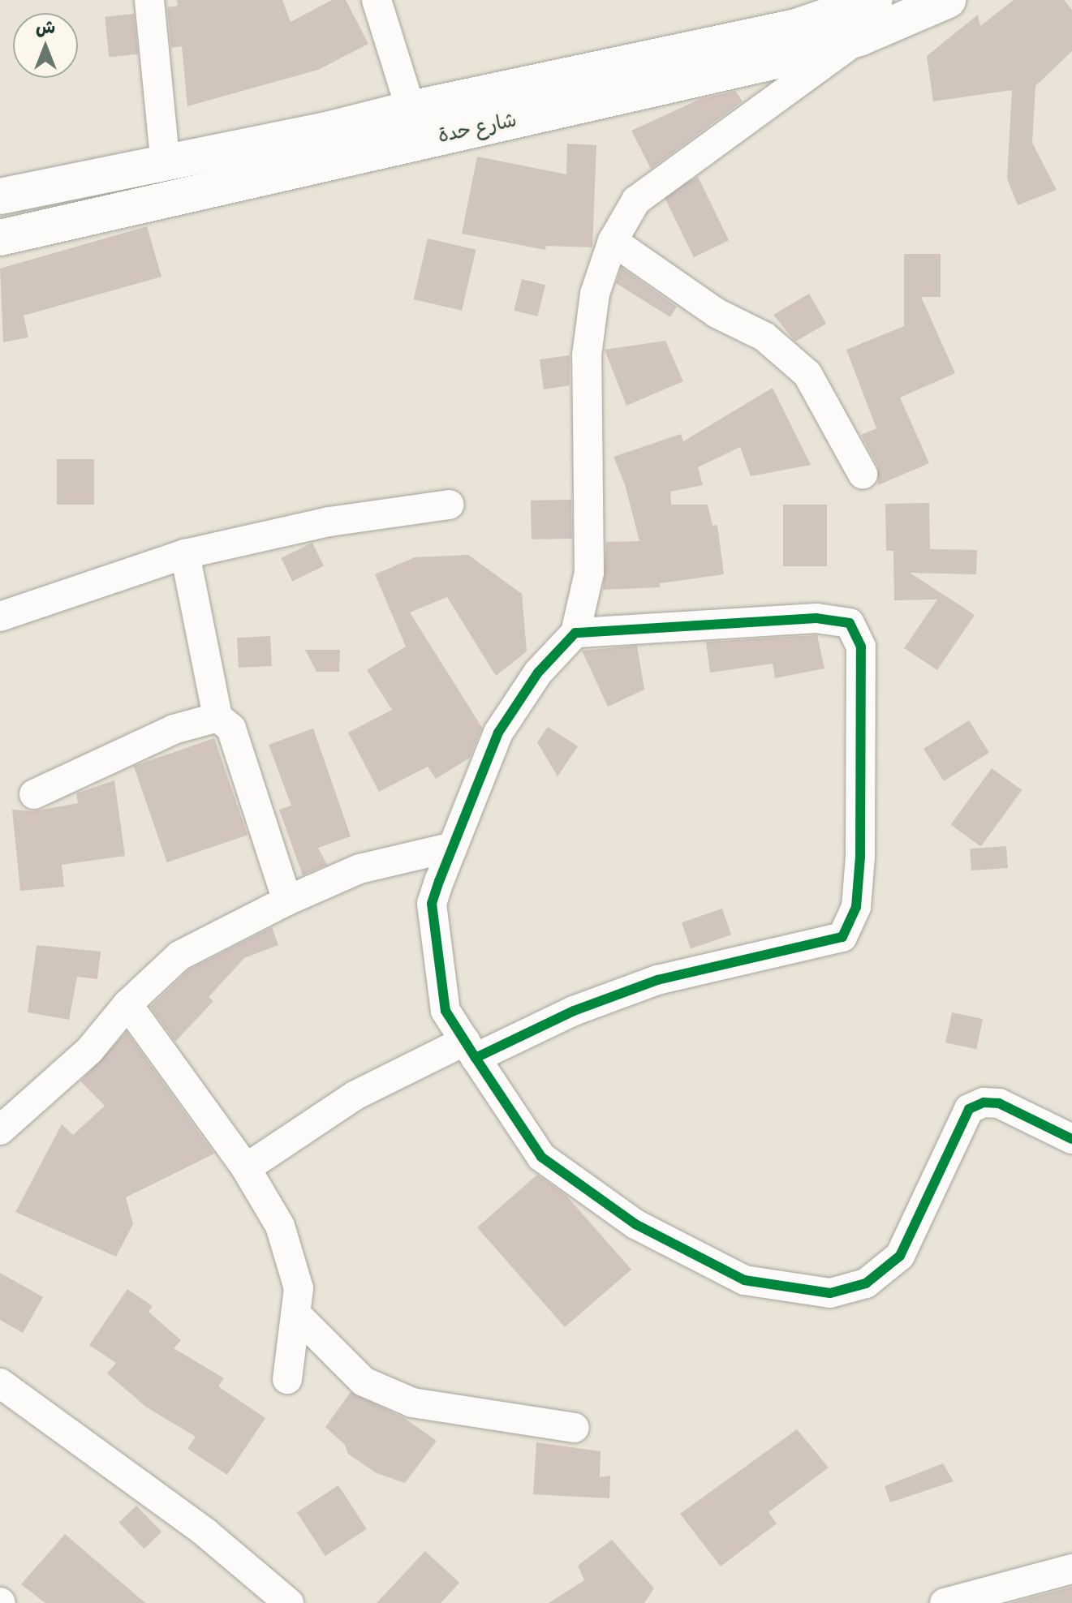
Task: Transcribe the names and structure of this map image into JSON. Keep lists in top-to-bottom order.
{
  "streets": {
    "main road": ["شارع حدة"]
  },
  "north": "top"
}
